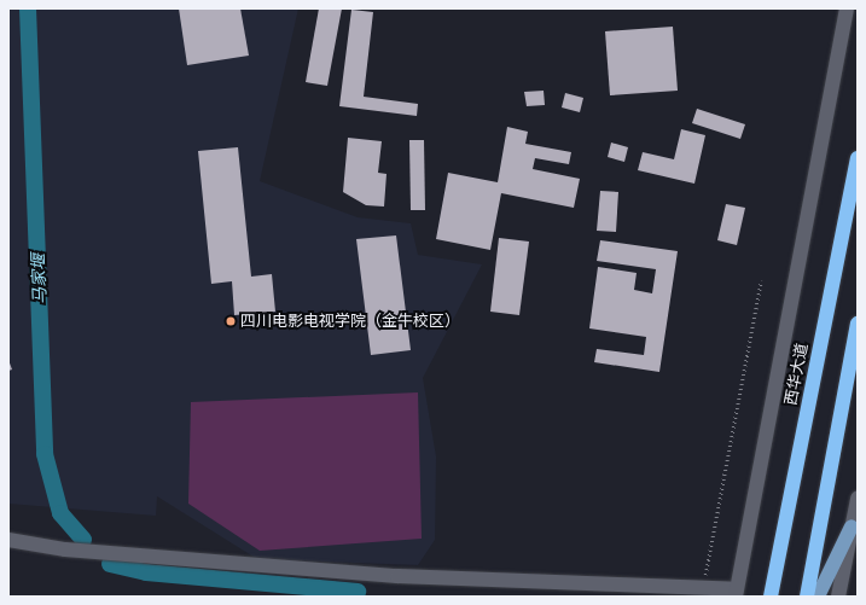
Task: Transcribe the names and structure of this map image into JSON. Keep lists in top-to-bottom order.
{
  "streets": {
    "highway": ["西华大道"]
  },
  "water": ["马家堰"],
  "places": ["四川电影电视学院（金牛校区）"]
}
